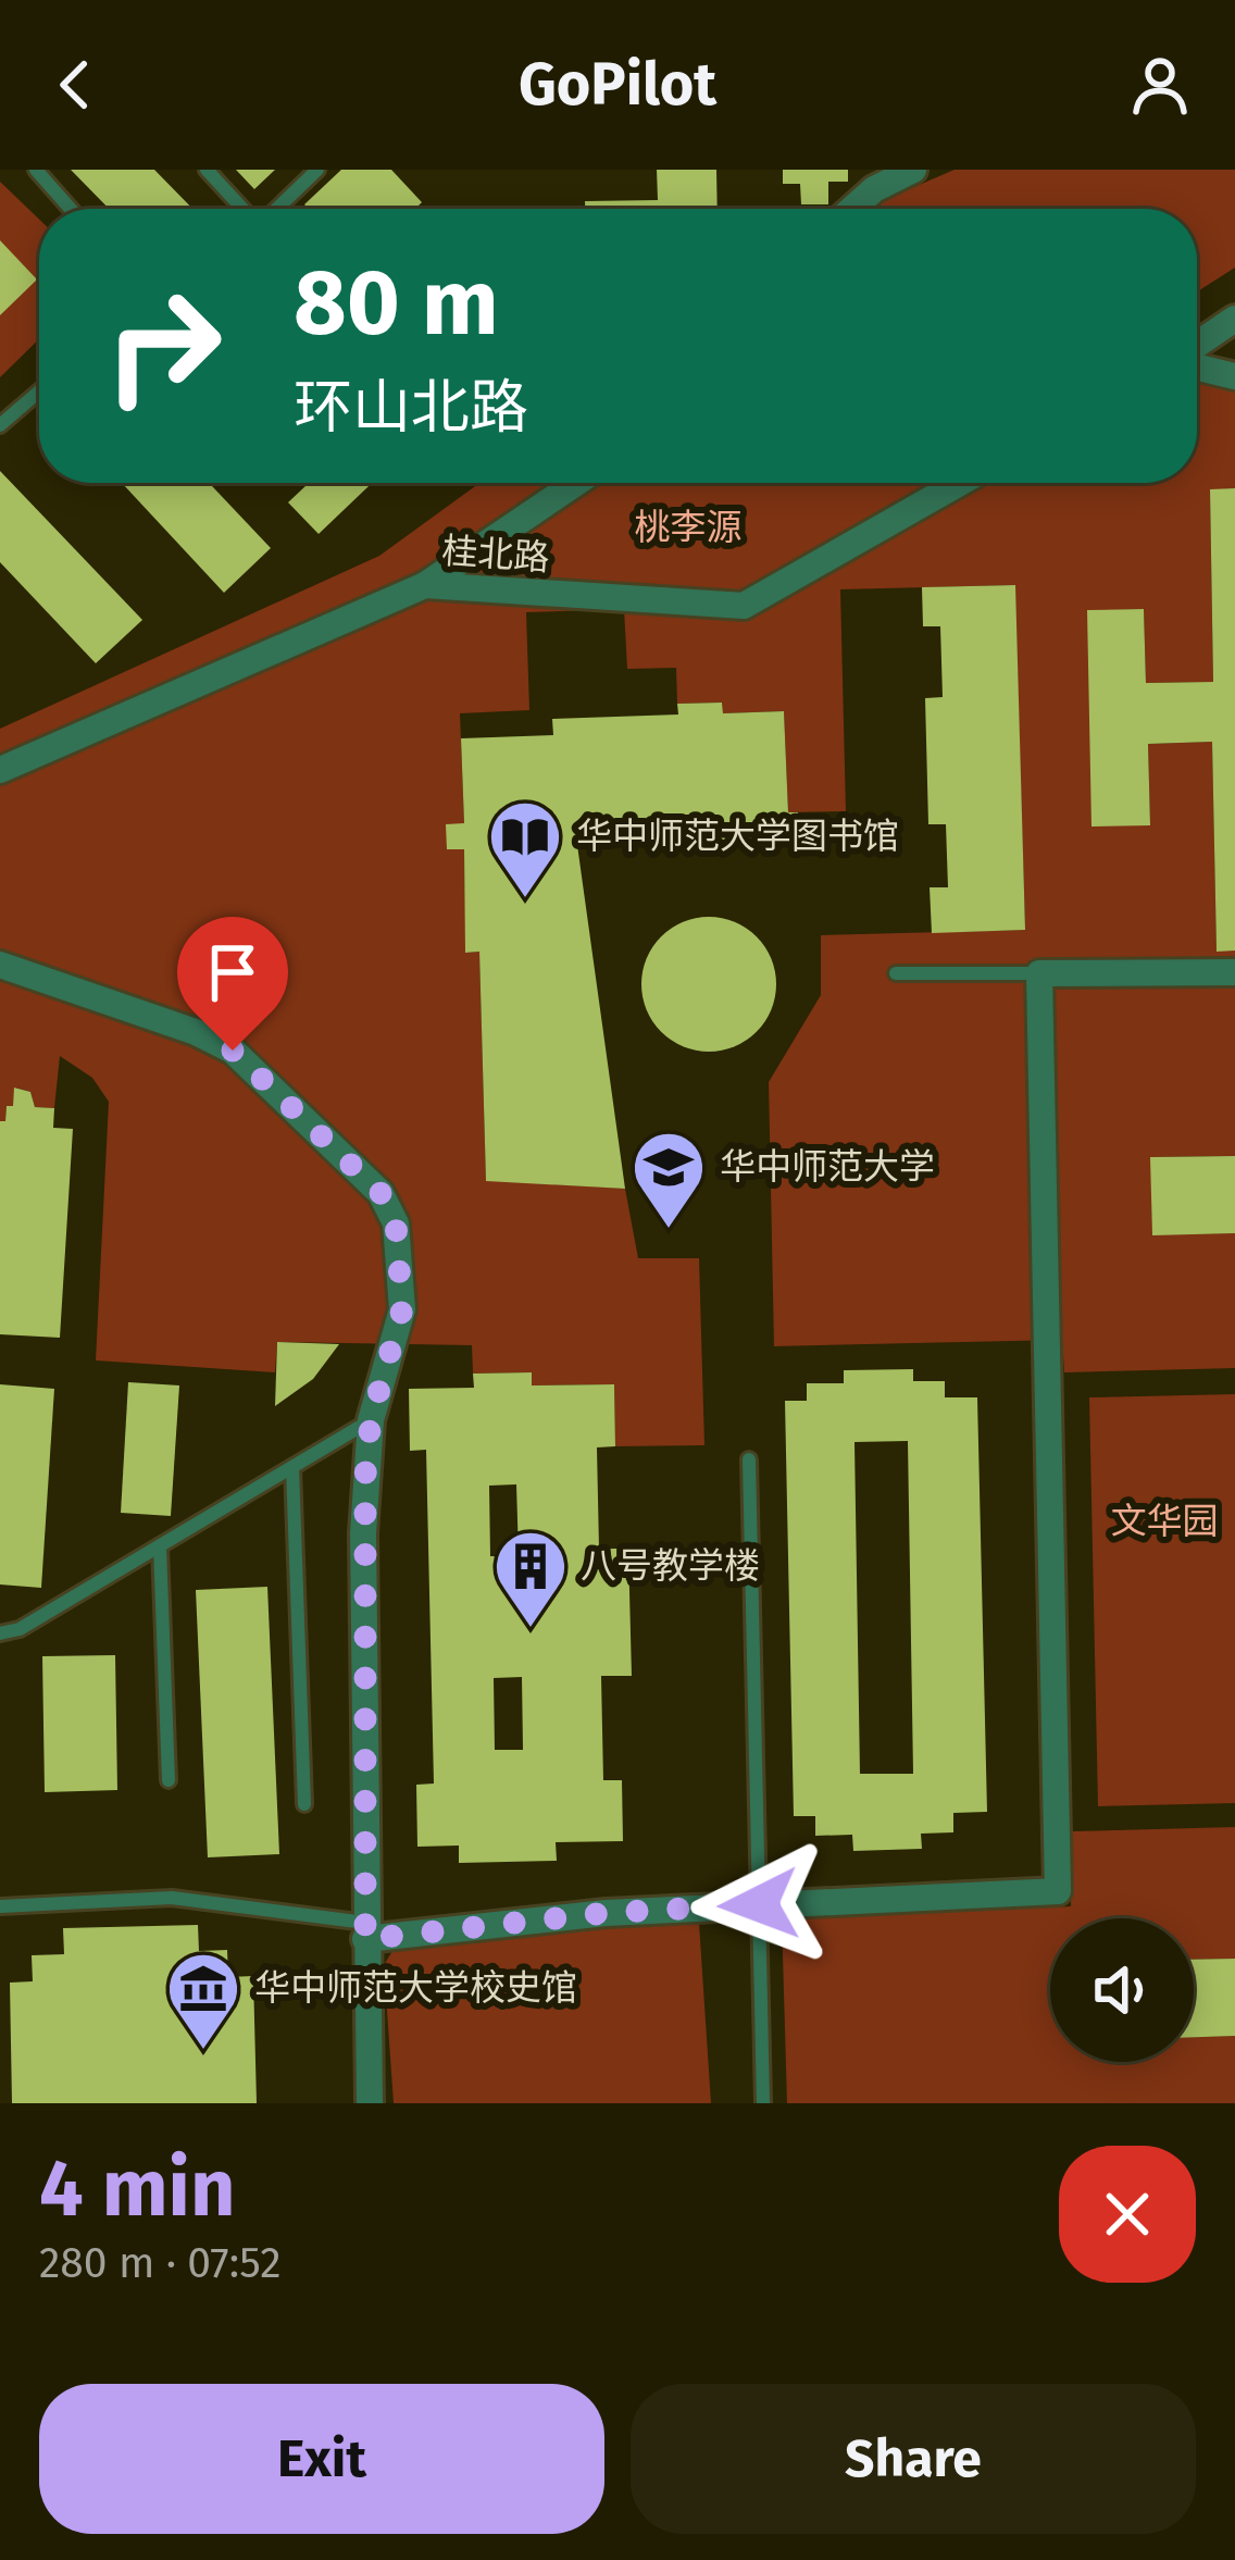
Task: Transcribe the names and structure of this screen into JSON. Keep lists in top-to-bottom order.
{
  "streets": {
    "street": ["桂北路"]
  },
  "parks": ["桃李源", "文华园"],
  "places": {
    "library": ["华中师范大学图书馆"],
    "school or university": ["华中师范大学"],
    "building": ["八号教学楼"],
    "museum": ["华中师范大学校史馆"]
  },
  "page": {
    "header": "GoPilot",
    "turn": ["80 m", "环山北路"],
    "heading": ["4 min", "280 m · 07:52"],
    "buttons": ["Exit", "Share"]
  }
}
